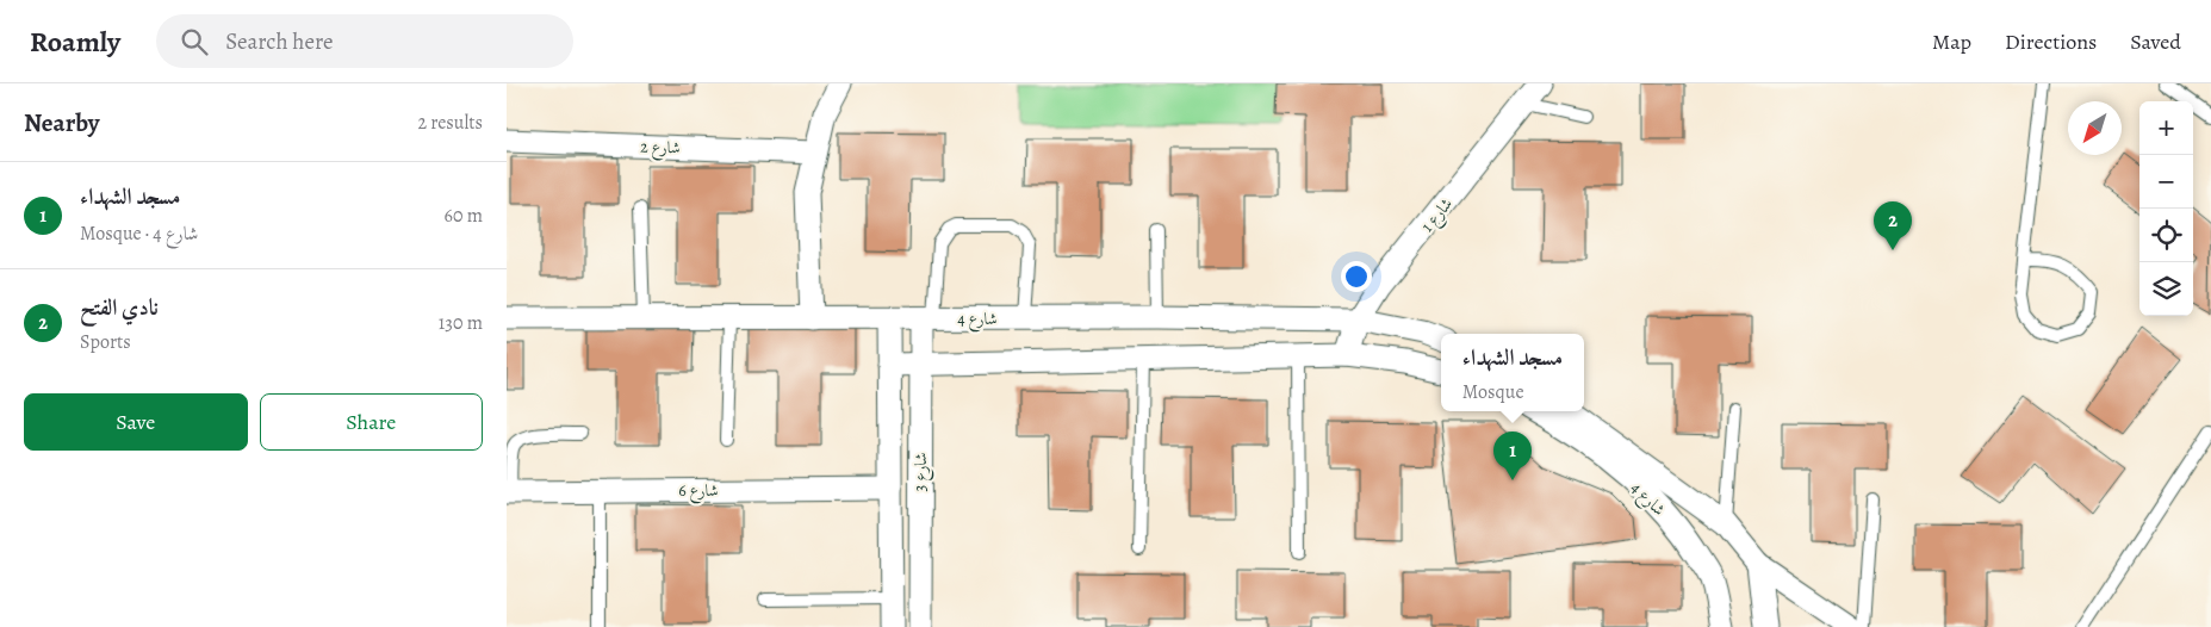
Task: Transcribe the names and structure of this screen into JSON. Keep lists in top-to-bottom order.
{
  "streets": {
    "street": [
      "شارع 2",
      "شارع 1",
      "شارع 4",
      "شارع 3",
      "شارع 6"
    ]
  },
  "crossings": [
    ["شارع 1", "شارع 4"],
    ["شارع 4", "شارع 3"],
    ["شارع 3", "شارع 6"]
  ],
  "north": "bottom left",
  "page": {
    "header": "Roamly",
    "search": "Search here",
    "nav": ["Map", "Directions", "Saved"],
    "heading": ["Nearby", "2 results"],
    "map_buttons": ["+", "−"],
    "list": [
      {
        "mark": "1",
        "name": "مسجد الشهداء",
        "note": "Mosque · شارع 4",
        "value": "60 m"
      },
      {
        "mark": "2",
        "name": "نادي الفتح",
        "note": "Sports",
        "value": "130 m"
      }
    ],
    "pins": ["2", "1"],
    "popup": ["مسجد الشهداء", "Mosque"],
    "buttons": ["Save", "Share"]
  }
}
